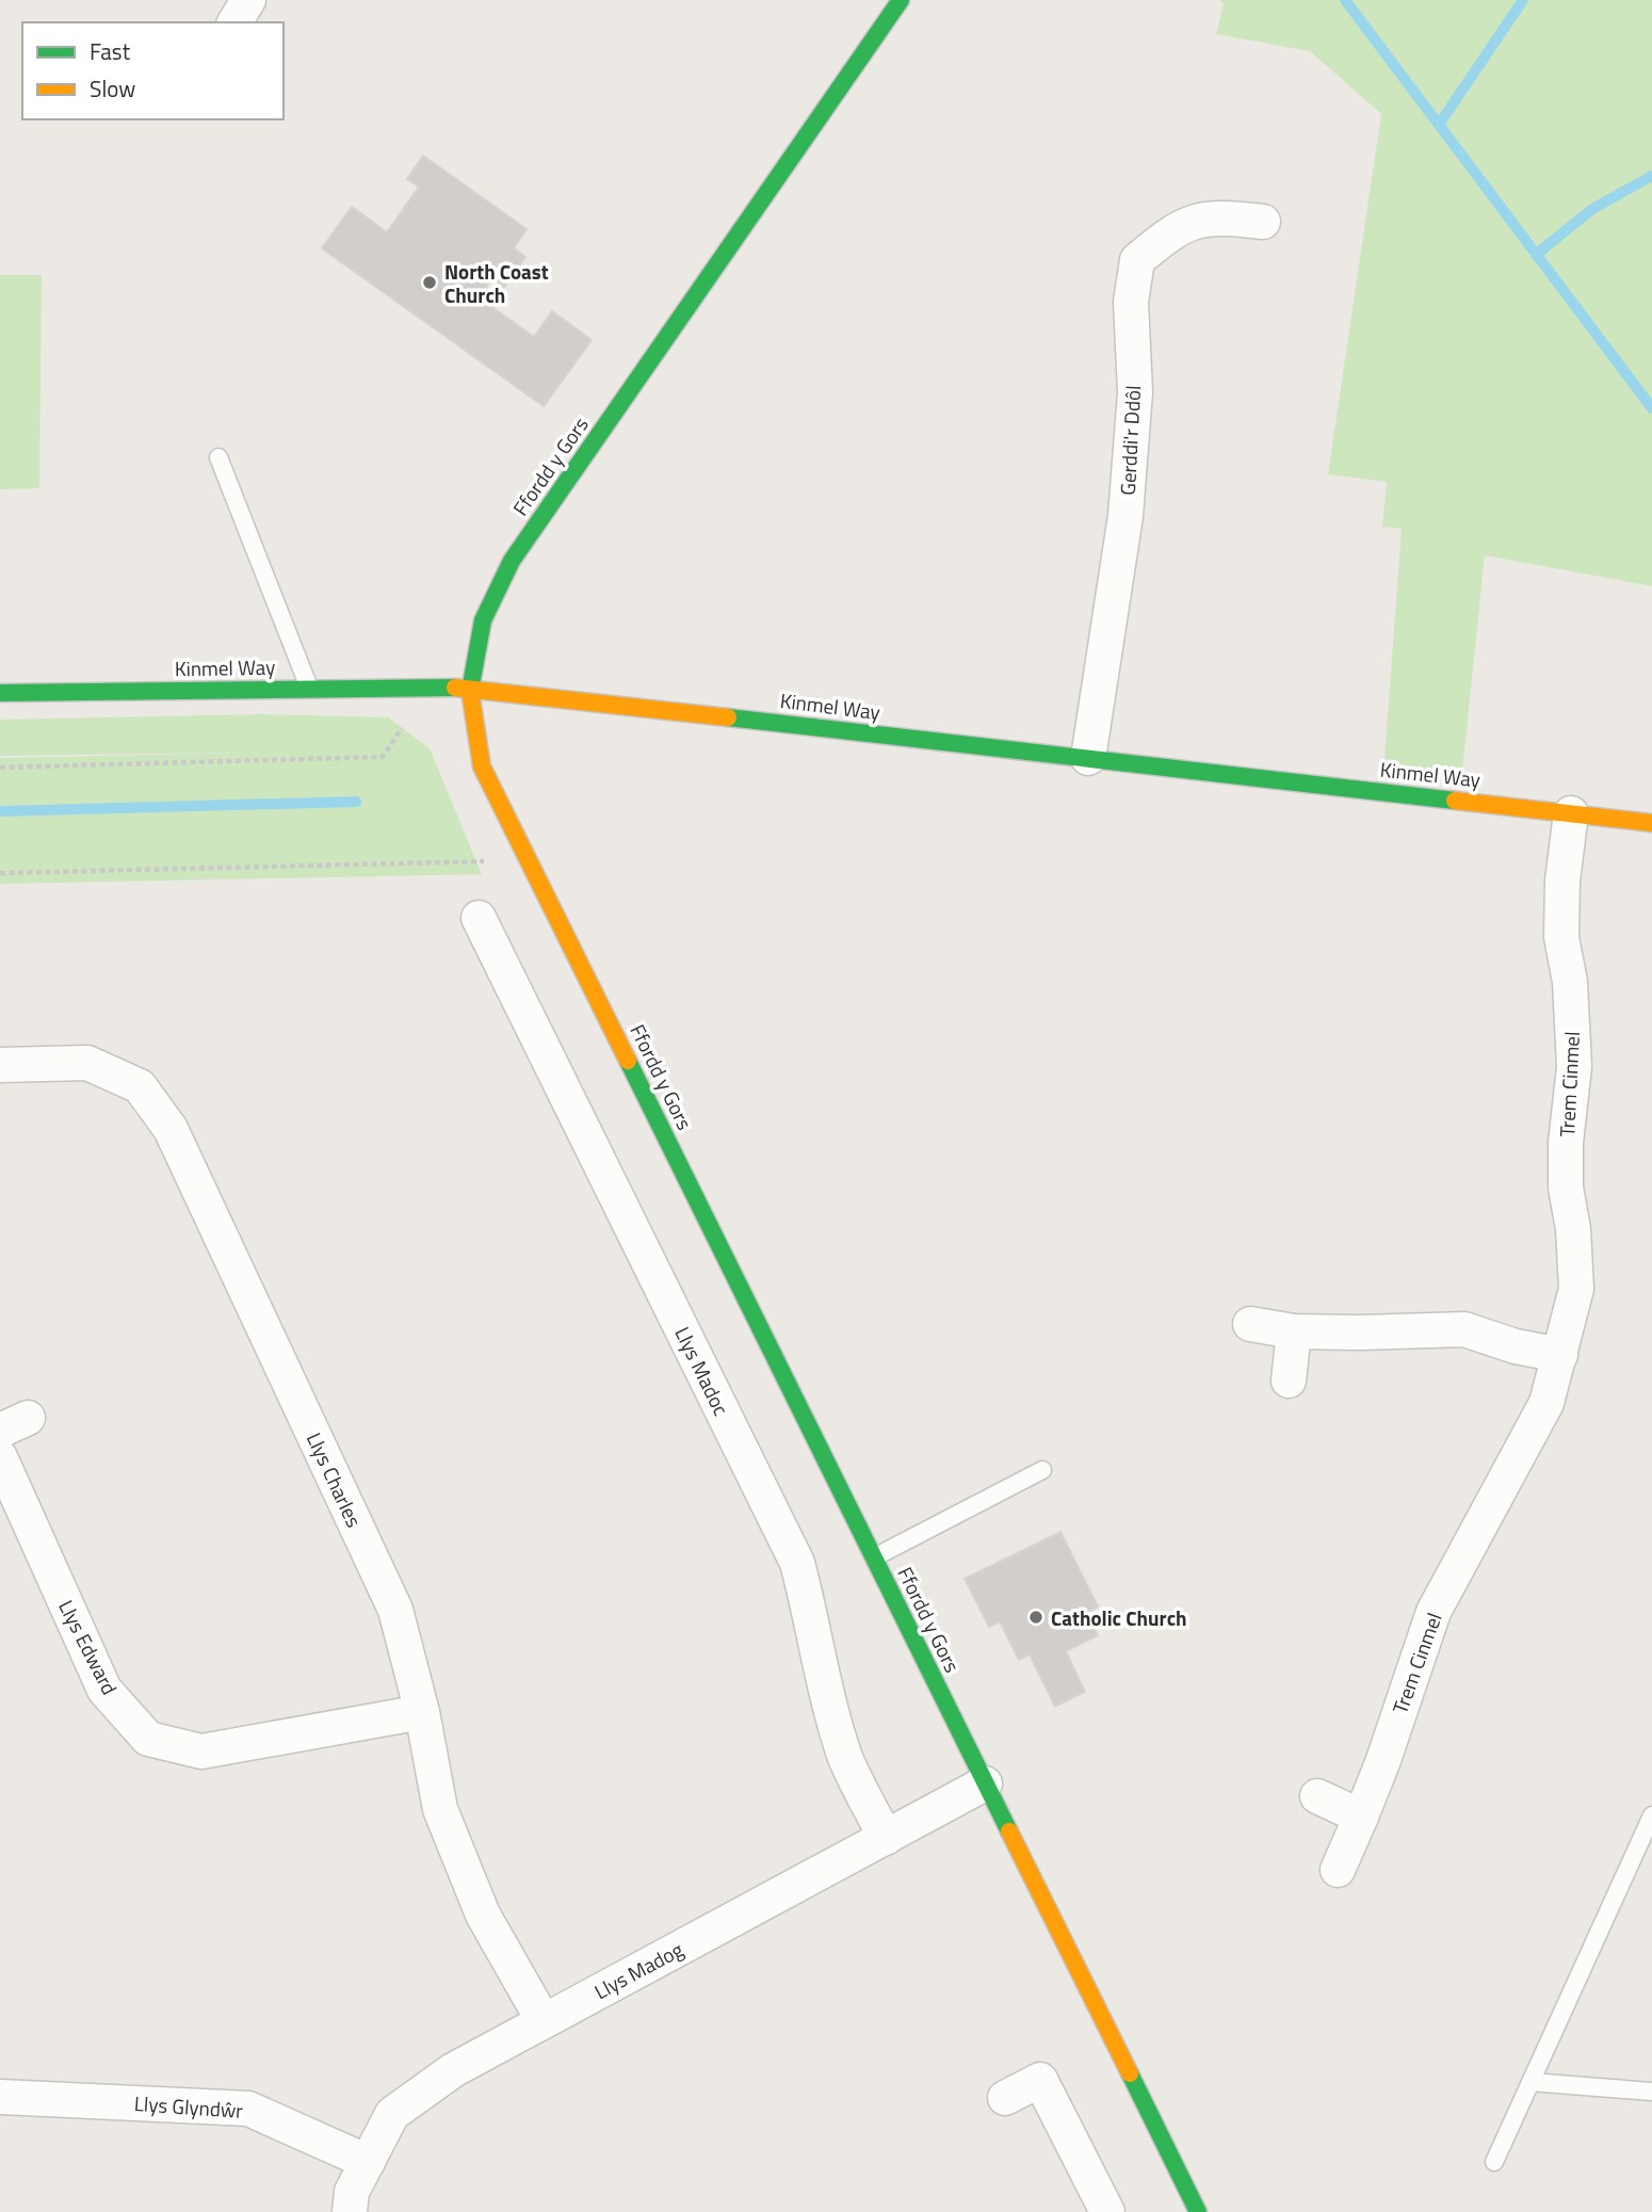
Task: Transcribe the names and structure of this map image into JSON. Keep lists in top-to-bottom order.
{
  "streets": {
    "street": [
      "Gerddi'r Ddôl",
      "Ffordd y Gors",
      "Kinmel Way",
      "Trem Cinmel",
      "Llys Madoc",
      "Llys Charles",
      "Llys Edward",
      "Llys Madog",
      "Llys Glyndŵr"
    ]
  },
  "crossings": [
    ["Gerddi'r Ddôl", "Kinmel Way"],
    ["Ffordd y Gors", "Kinmel Way"],
    ["Ffordd y Gors", "Llys Madog"],
    ["Kinmel Way", "Trem Cinmel"],
    ["Llys Madoc", "Llys Madog"],
    ["Llys Charles", "Llys Edward"],
    ["Llys Charles", "Llys Madog"],
    ["Llys Madog", "Llys Glyndŵr"]
  ],
  "places": ["North Coast Church", "Catholic Church"],
  "legend": ["Fast", "Slow"]
}
